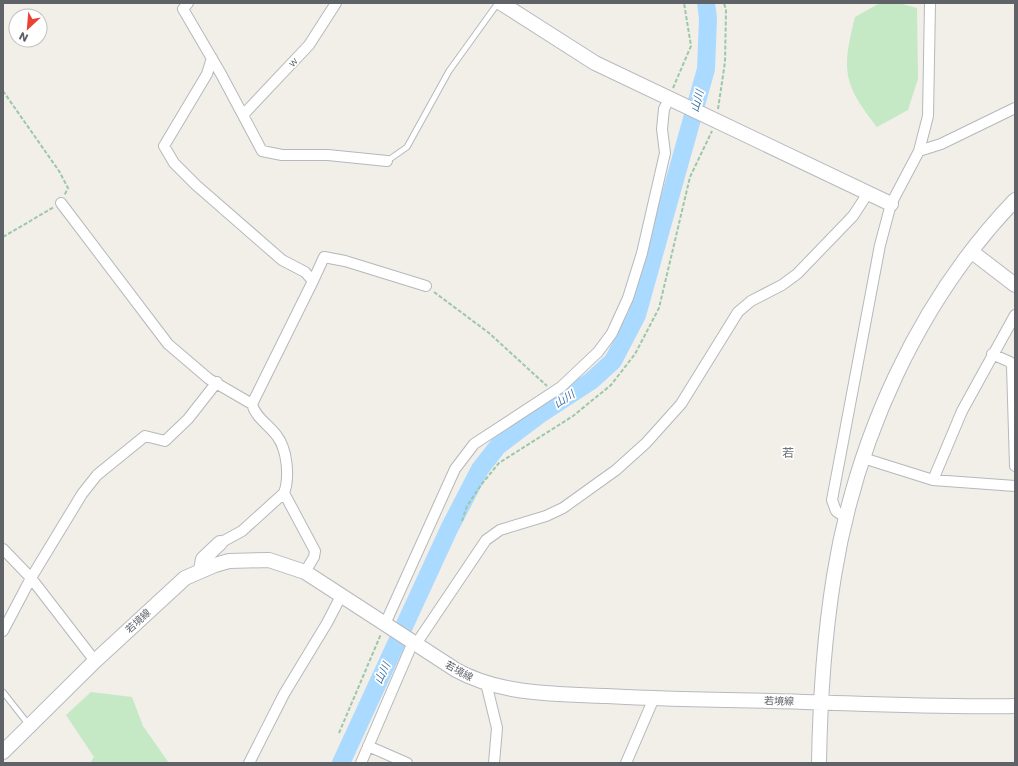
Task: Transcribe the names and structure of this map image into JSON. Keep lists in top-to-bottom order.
{
  "streets": {
    "street": ["w", "若境線"]
  },
  "districts": ["若"],
  "water": ["山川"],
  "north": "bottom left"
}
